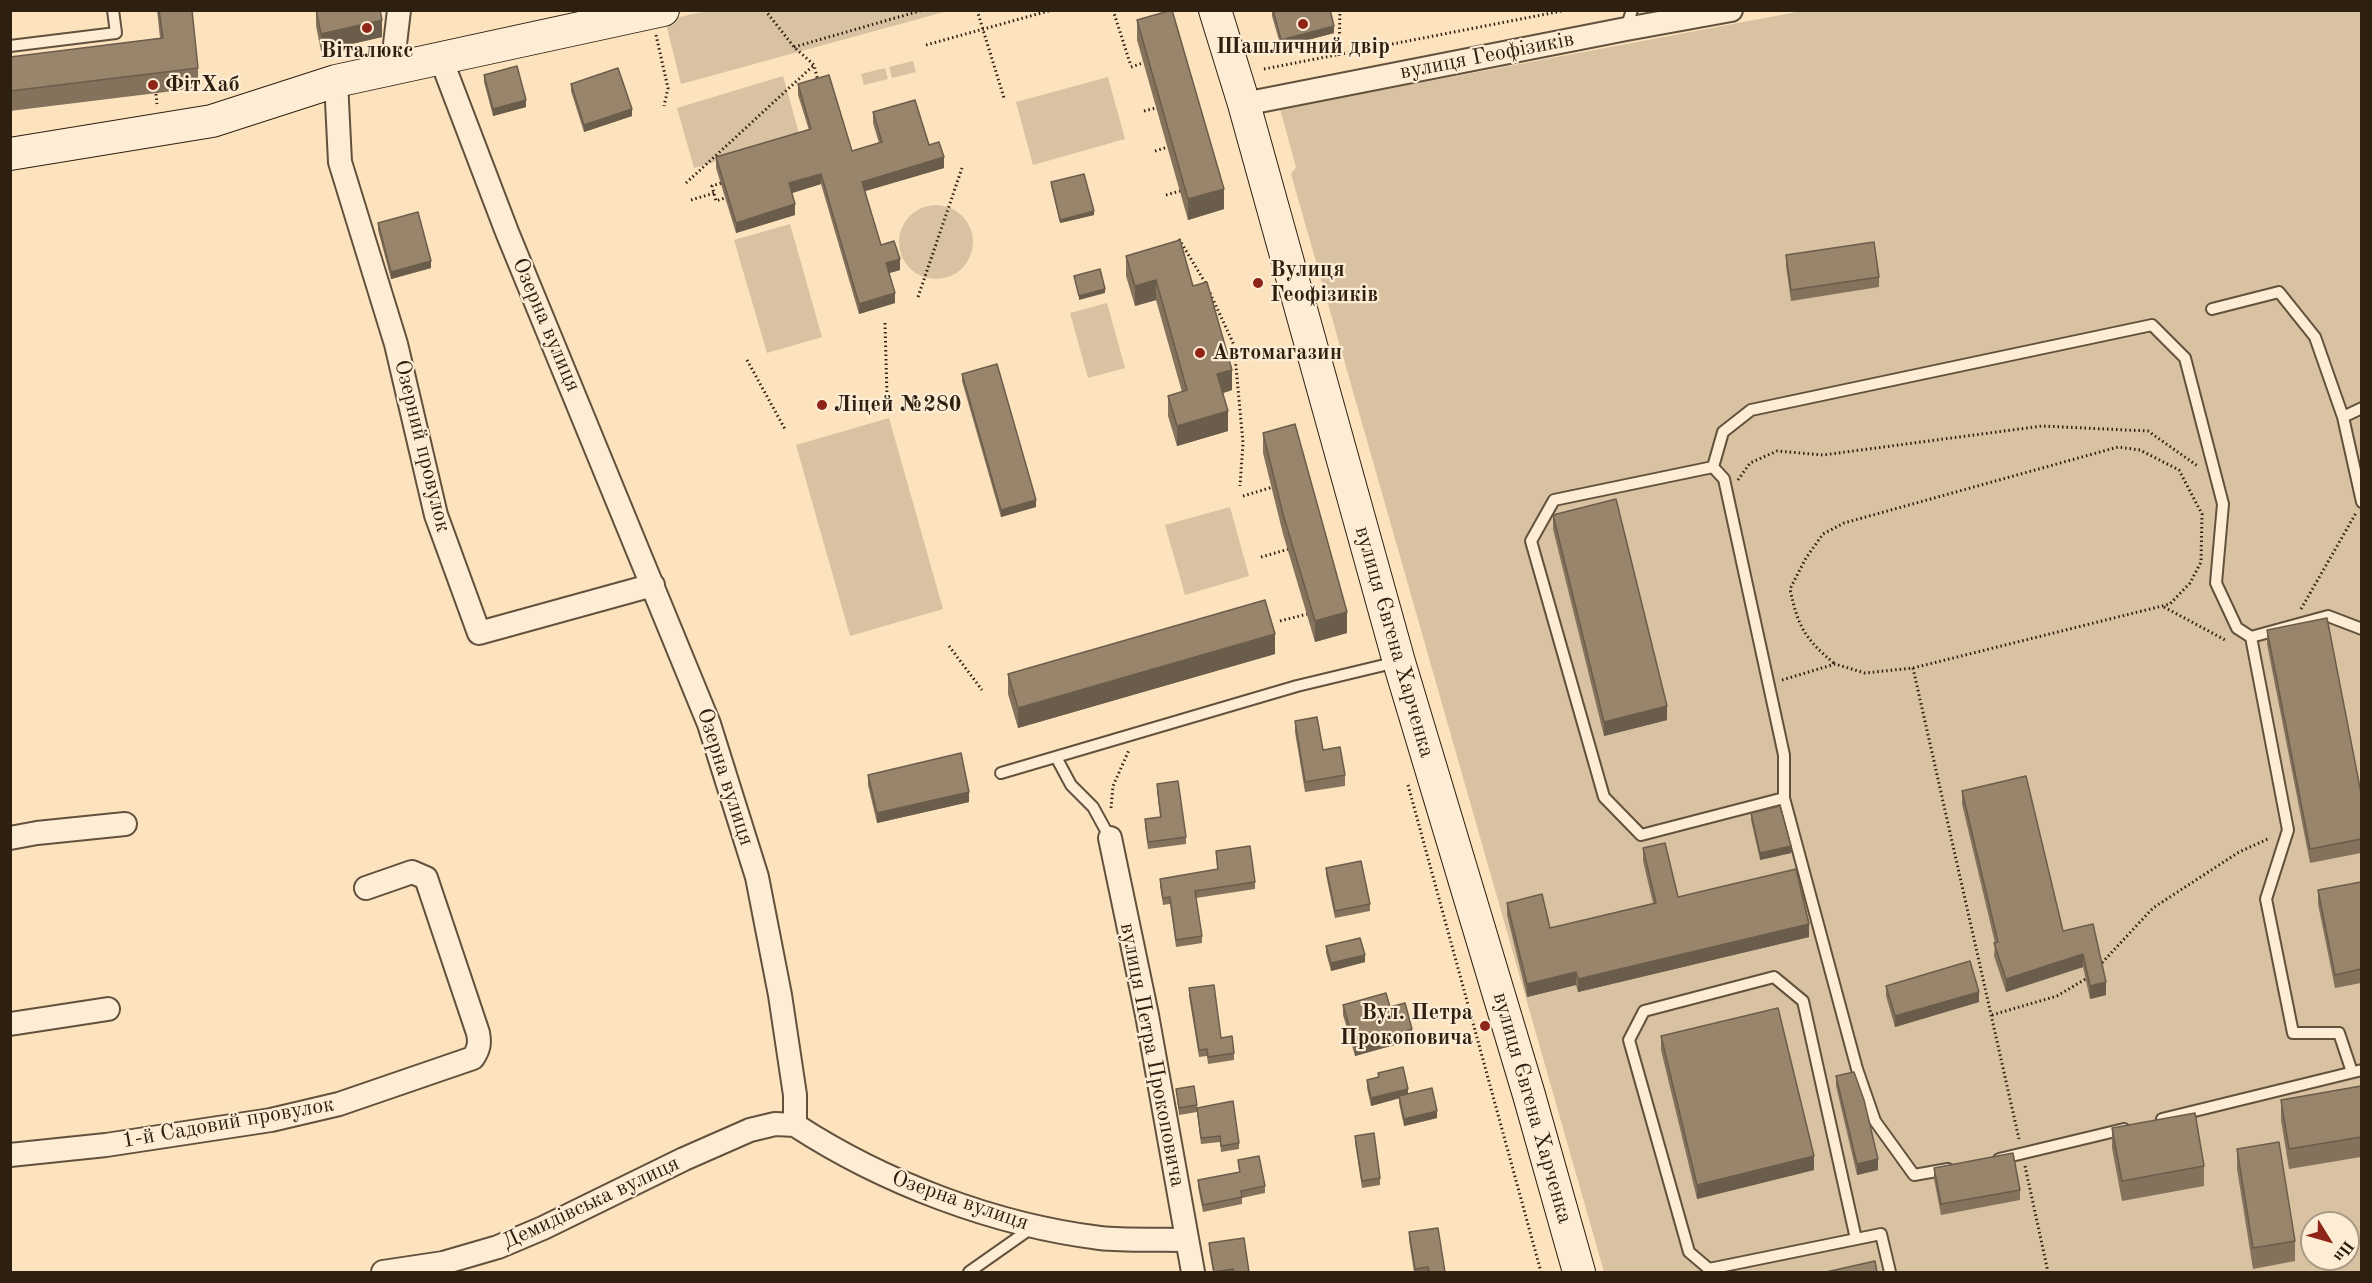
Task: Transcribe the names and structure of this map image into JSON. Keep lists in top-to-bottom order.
{
  "streets": {
    "main road": ["вулиця Євгена Харченка"],
    "street": [
      "вулиця Геофізиків",
      "Озерна вулиця",
      "Озерний провулок",
      "вулиця Петра Прокоповича",
      "1-й Садовий провулок",
      "Демидівська вулиця"
    ]
  },
  "crossings": [
    ["вулиця Геофізиків", "вулиця Євгена Харченка"],
    ["Озерна вулиця", "Озерний провулок"],
    ["Озерна вулиця", "вулиця Петра Прокоповича"],
    ["Озерна вулиця", "Демидівська вулиця"]
  ],
  "places": [
    "Шашличний двір",
    "Віталюкс",
    "ФітХаб",
    "Вулиця Геофізиків",
    "Автомагазин",
    "Ліцей №280",
    "Вул. Петра Прокоповича"
  ],
  "north": "bottom right"
}
